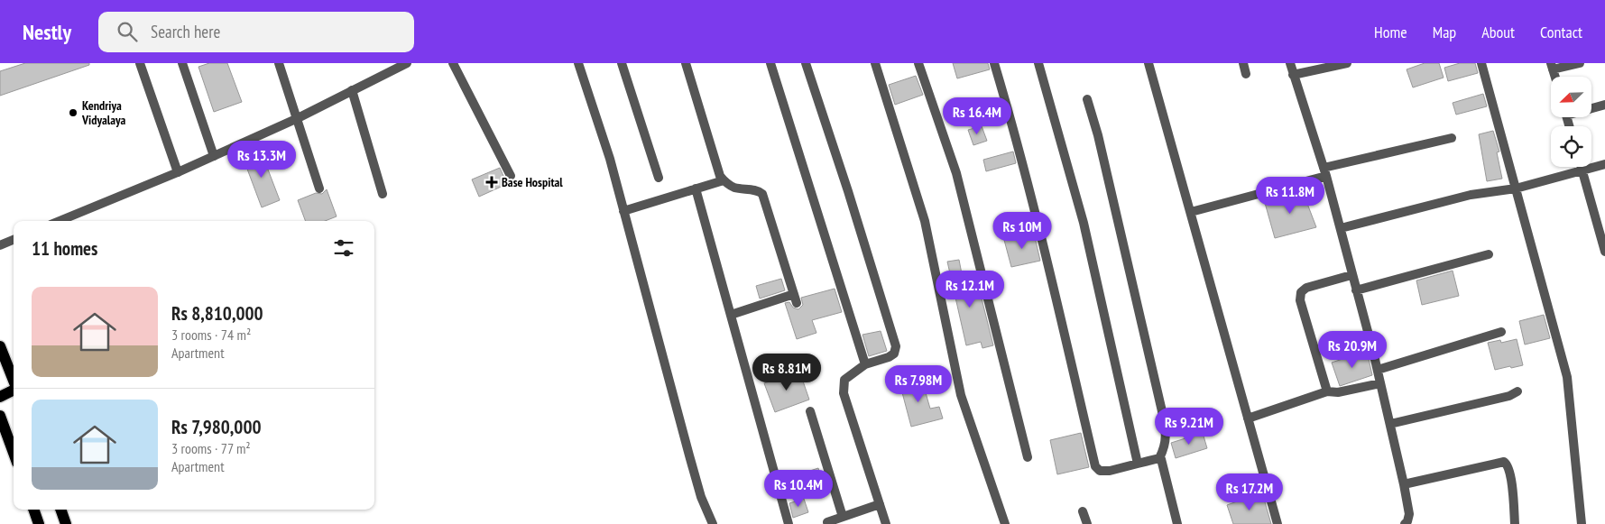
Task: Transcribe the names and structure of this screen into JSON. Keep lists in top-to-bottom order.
{
  "places": {
    "other": ["Kendriya Vidyalaya"],
    "health": ["Base Hospital"]
  },
  "north": "bottom left",
  "page": {
    "header": "Nestly",
    "search": "Search here",
    "nav": [
      "Home",
      "Map",
      "About",
      "Contact"
    ],
    "price": [
      "Rs 16.4M",
      "Rs 13.3M",
      "Rs 11.8M",
      "Rs 10M",
      "Rs 12.1M",
      "Rs 20.9M",
      "Rs 8.81M",
      "Rs 7.98M",
      "Rs 9.21M",
      "Rs 10.4M",
      "Rs 17.2M"
    ],
    "heading": "11 homes",
    "list": [
      {
        "name": "Rs 8,810,000",
        "note": "3 rooms · 74 m² · Apartment"
      },
      {
        "name": "Rs 7,980,000",
        "note": "3 rooms · 77 m² · Apartment"
      }
    ]
  }
}
